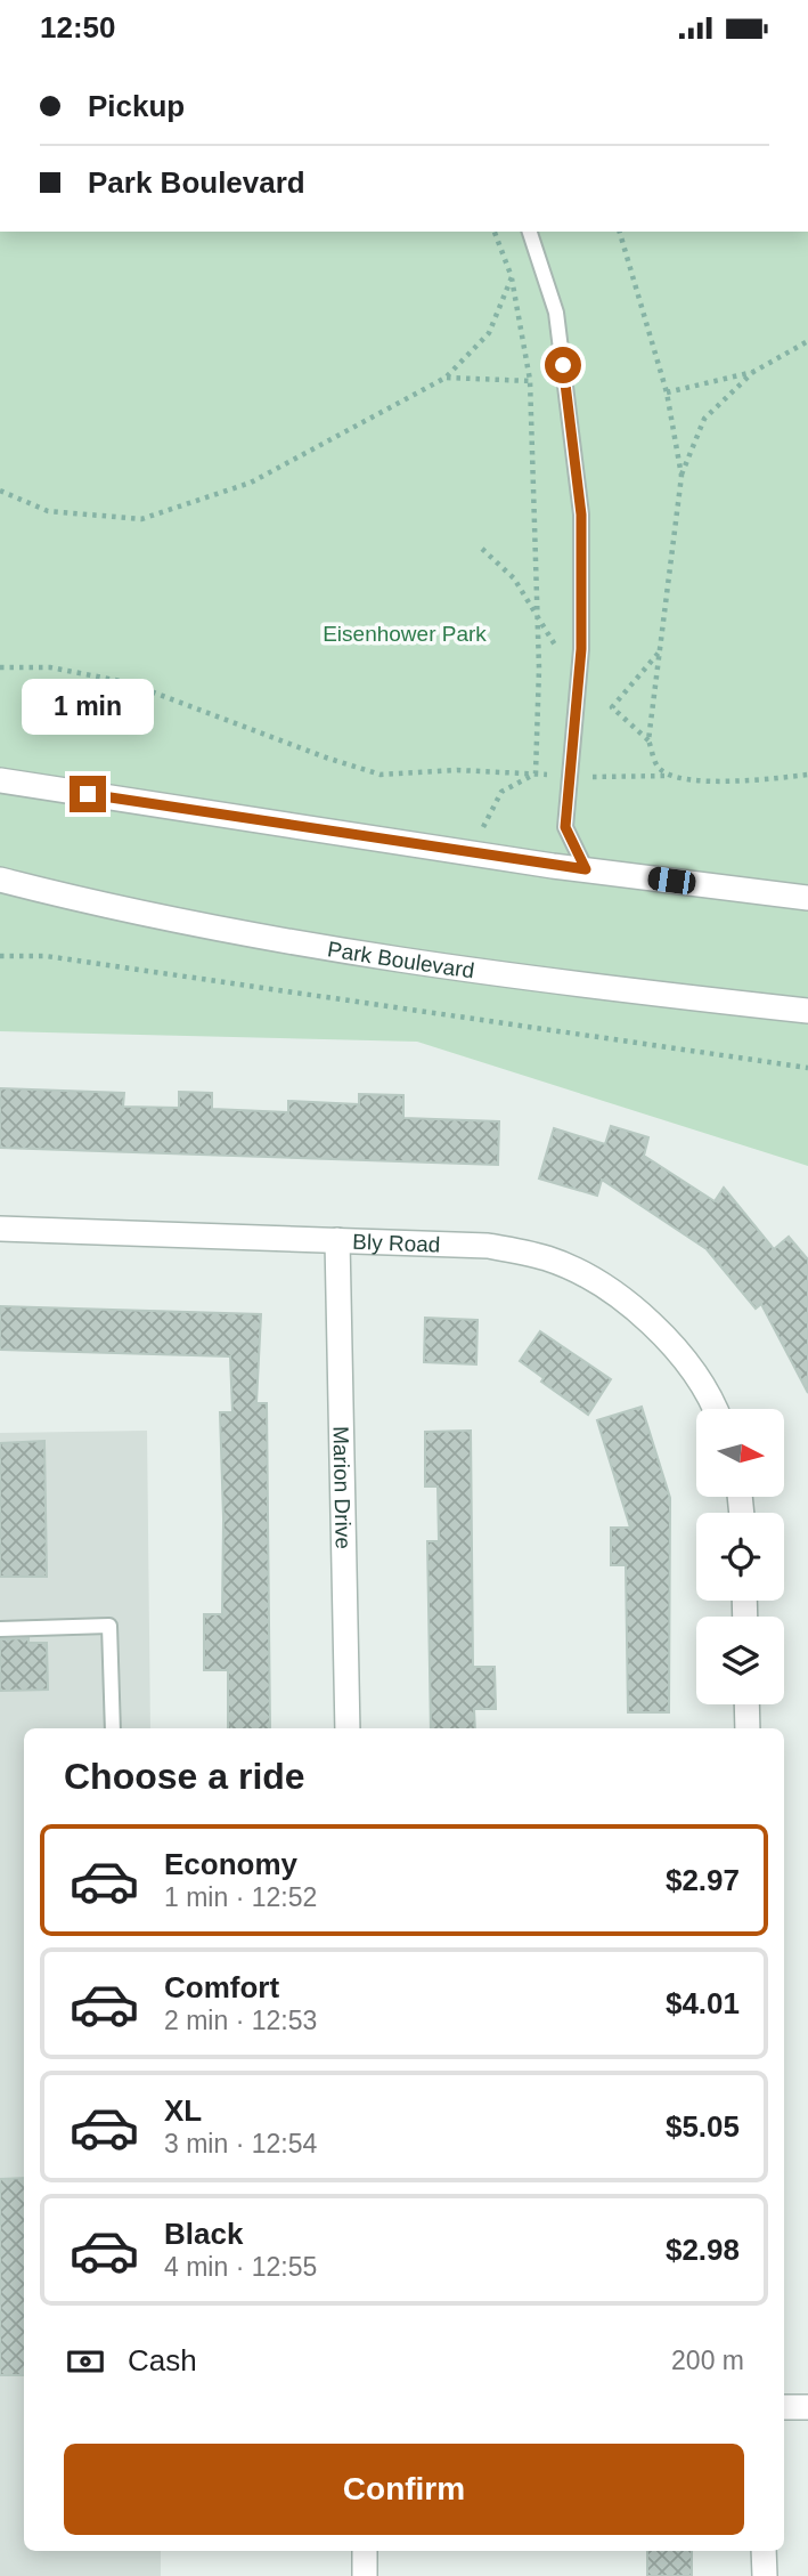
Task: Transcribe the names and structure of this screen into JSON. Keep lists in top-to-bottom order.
{
  "streets": {
    "street": ["Park Boulevard", "Bly Road", "Marion Drive"]
  },
  "crossings": [
    ["Bly Road", "Marion Drive"]
  ],
  "parks": ["Eisenhower Park"],
  "north": "right",
  "page": {
    "status": "12:50",
    "banner": ["Pickup", "Park Boulevard"],
    "bubble": "1 min",
    "heading": "Choose a ride",
    "list": [
      {
        "name": "Economy",
        "note": "1 min · 12:52",
        "value": "$2.97"
      },
      {
        "name": "Comfort",
        "note": "2 min · 12:53",
        "value": "$4.01"
      },
      {
        "name": "XL",
        "note": "3 min · 12:54",
        "value": "$5.05"
      },
      {
        "name": "Black",
        "note": "4 min · 12:55",
        "value": "$2.98"
      }
    ],
    "pay": ["Cash", "200 m"],
    "buttons": "Confirm"
  }
}
